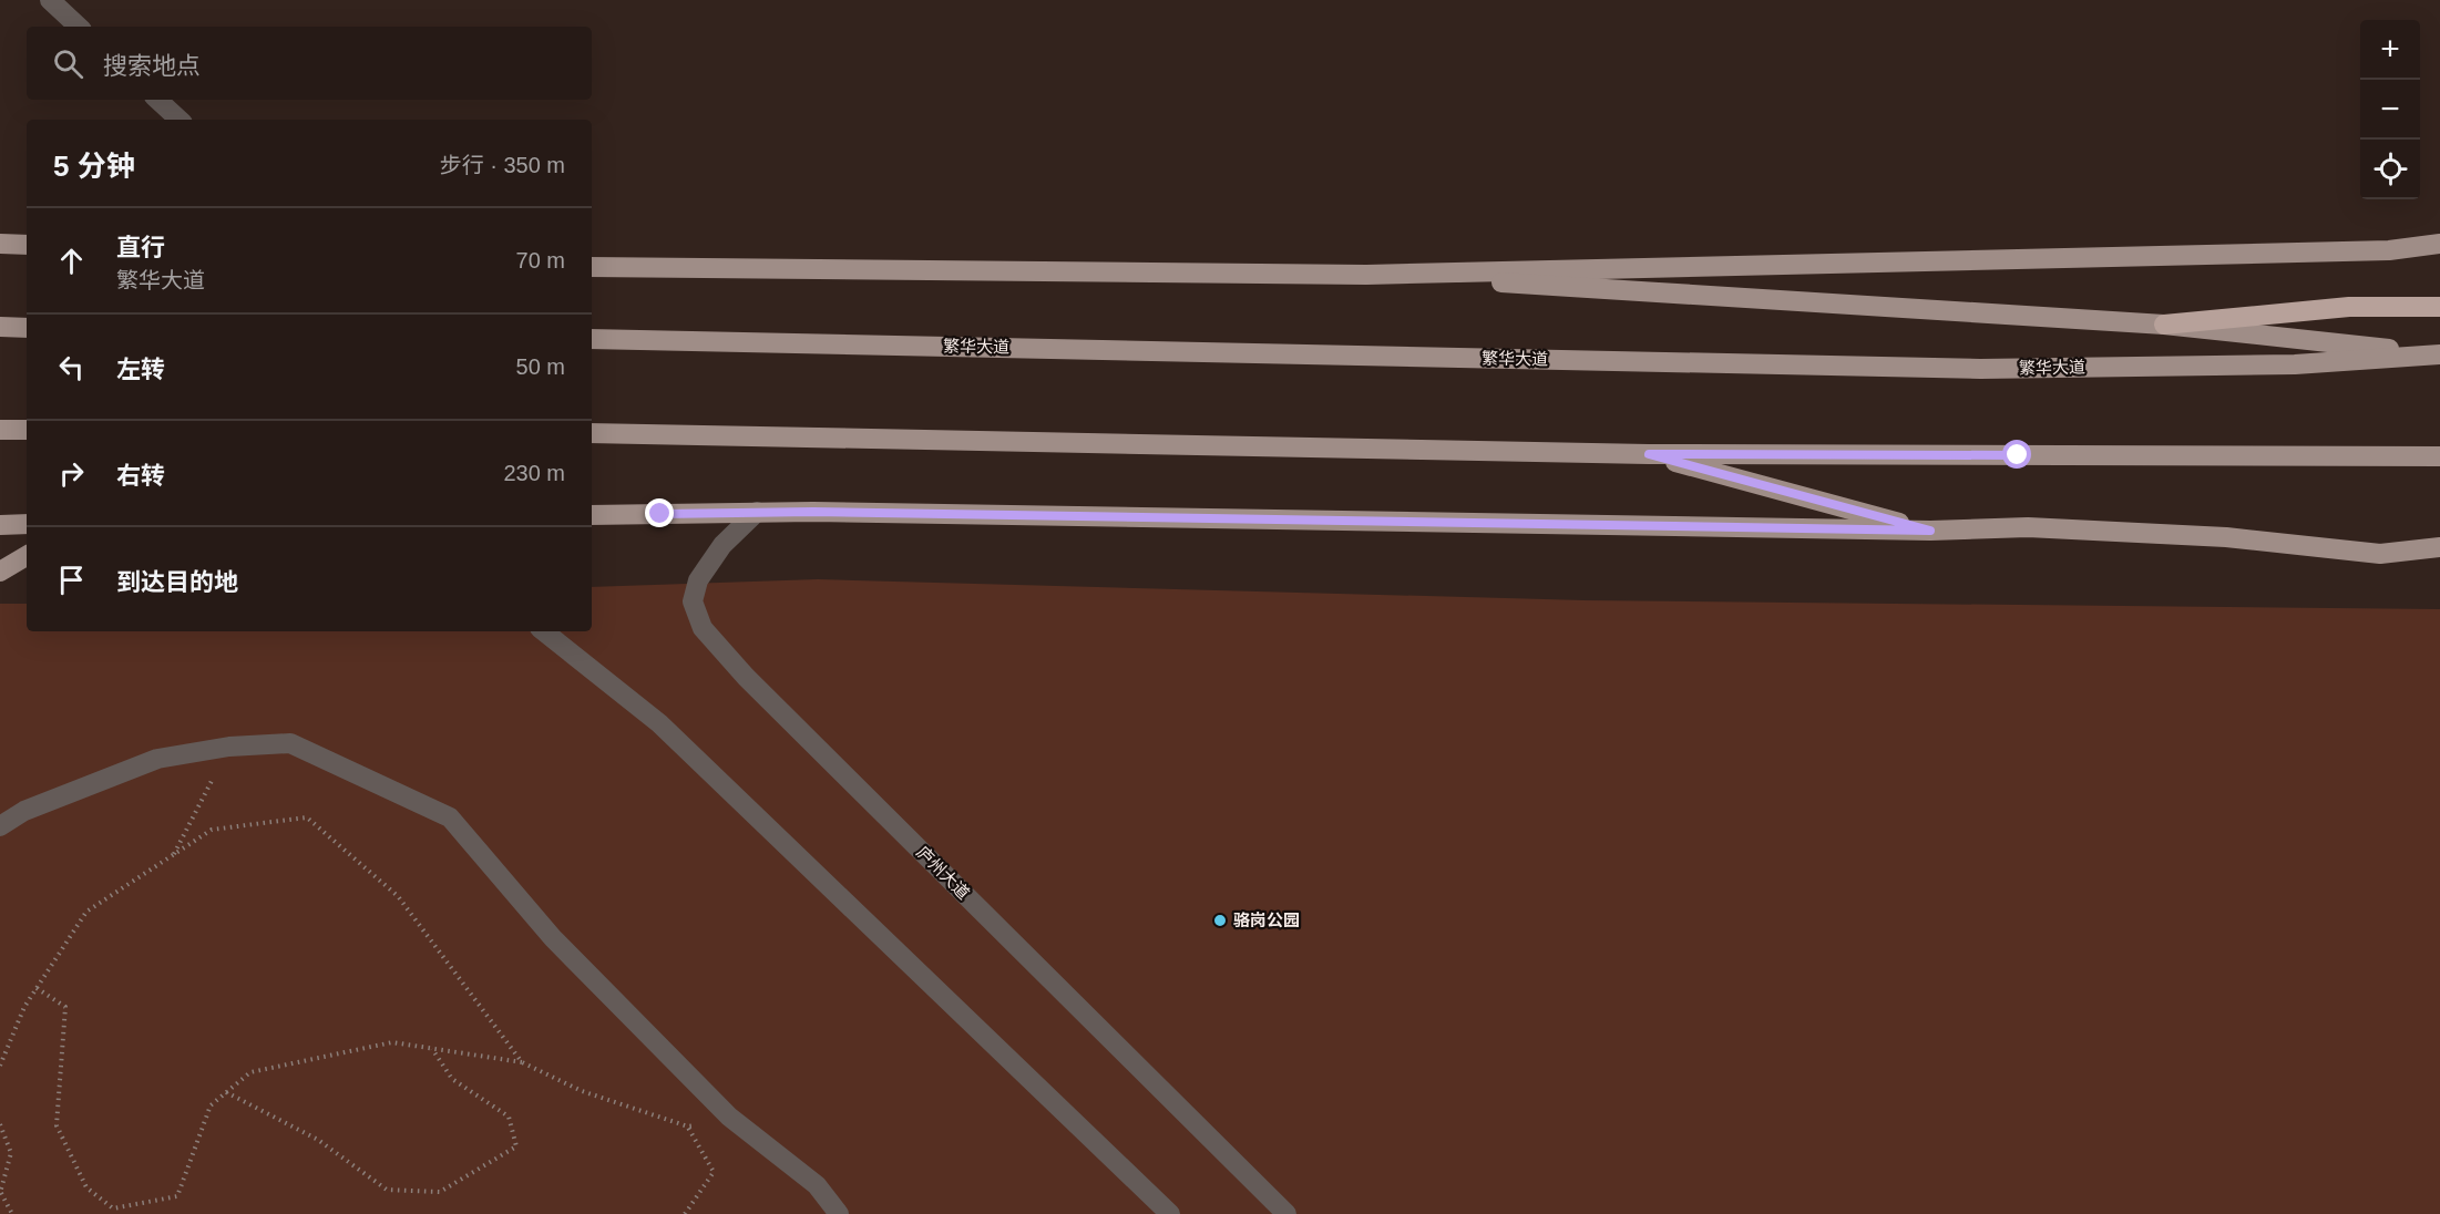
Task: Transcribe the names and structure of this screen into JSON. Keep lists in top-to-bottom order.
{
  "streets": {
    "main road": ["繁华大道"],
    "street": ["庐州大道"]
  },
  "places": ["骆岗公园"],
  "page": {
    "map_buttons": ["+", "−"],
    "search": "搜索地点",
    "heading": ["5 分钟", "步行 · 350 m"],
    "list": [
      ["直行", "繁华大道", "70 m"],
      ["左转", "50 m"],
      ["右转", "230 m"],
      "到达目的地"
    ]
  }
}
